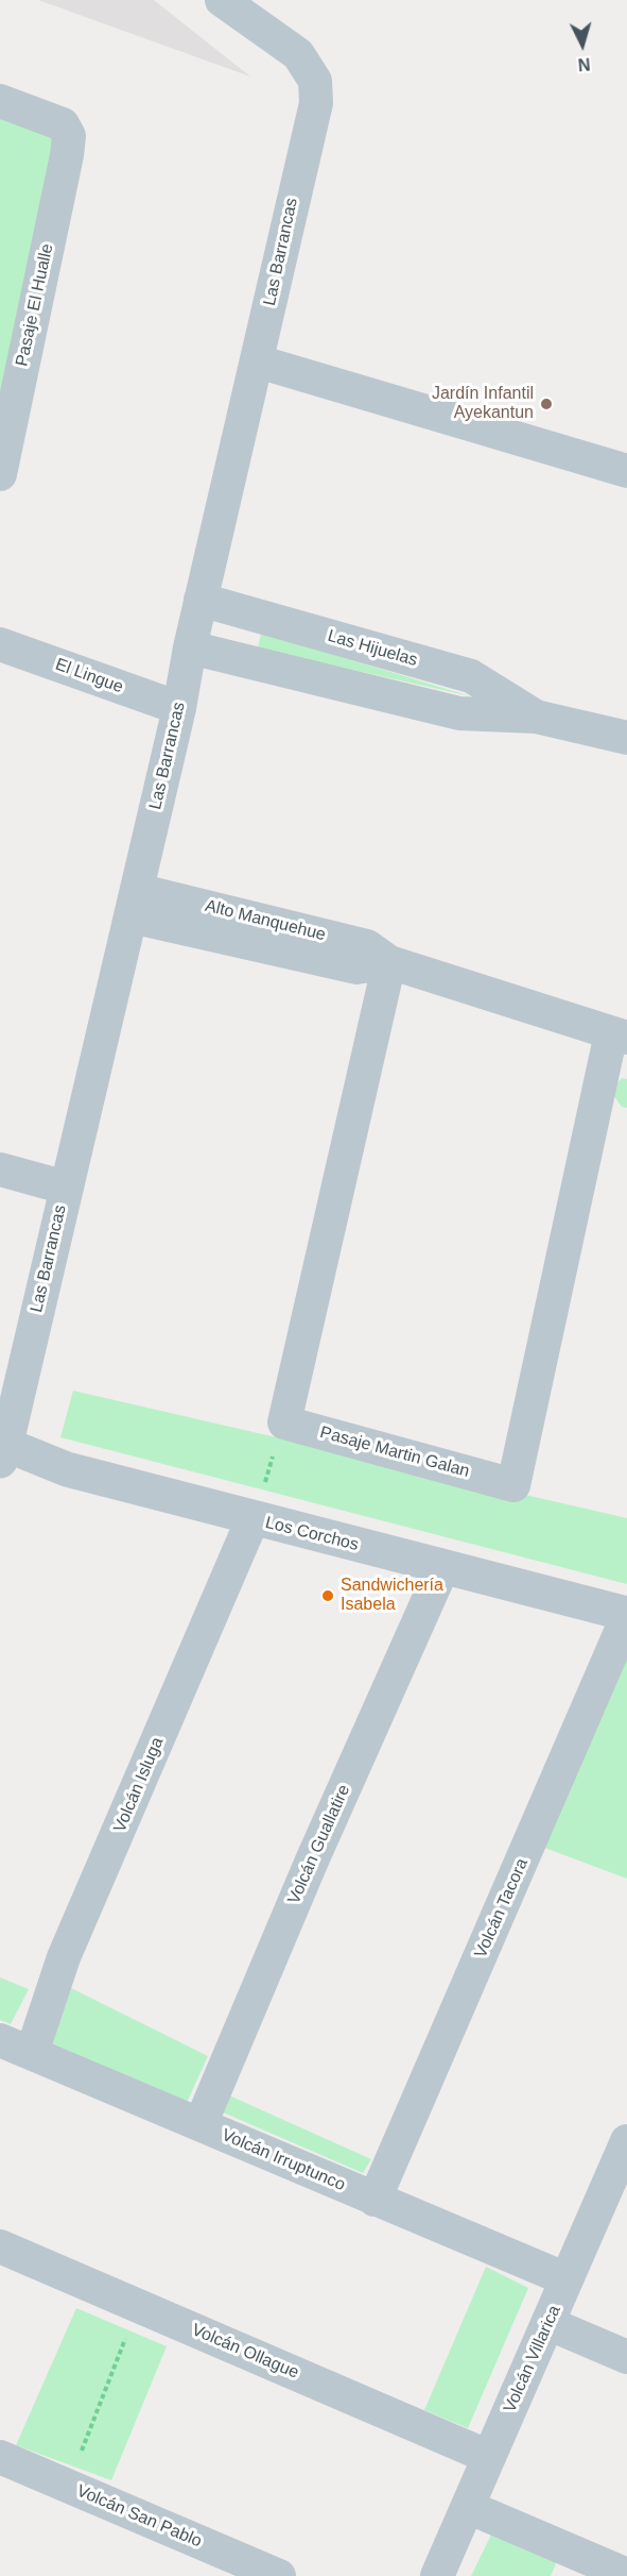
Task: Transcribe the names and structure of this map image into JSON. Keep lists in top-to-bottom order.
{
  "streets": {
    "street": [
      "Las Barrancas",
      "Pasaje El Hualle",
      "Las Hijuelas",
      "El Lingue",
      "Alto Manquehue",
      "Pasaje Martin Galan",
      "Los Corchos",
      "Volcán Isluga",
      "Volcán Guallatire",
      "Volcán Tacora",
      "Volcán Irruptunco",
      "Volcán Ollague",
      "Volcán Villarica",
      "Volcán San Pablo"
    ]
  },
  "crossings": [
    ["Las Barrancas", "Las Hijuelas"],
    ["Las Barrancas", "El Lingue"],
    ["Las Barrancas", "Alto Manquehue"],
    ["Las Barrancas", "Los Corchos"],
    ["Alto Manquehue", "Pasaje Martin Galan"],
    ["Los Corchos", "Volcán Isluga"],
    ["Los Corchos", "Volcán Guallatire"],
    ["Los Corchos", "Volcán Tacora"],
    ["Volcán Isluga", "Volcán Irruptunco"],
    ["Volcán Guallatire", "Volcán Irruptunco"],
    ["Volcán Tacora", "Volcán Irruptunco"],
    ["Volcán Irruptunco", "Volcán Villarica"],
    ["Volcán Ollague", "Volcán Villarica"]
  ],
  "places": ["Jardín Infantil Ayekantun", "Sandwichería Isabela"],
  "north": "bottom"
}
